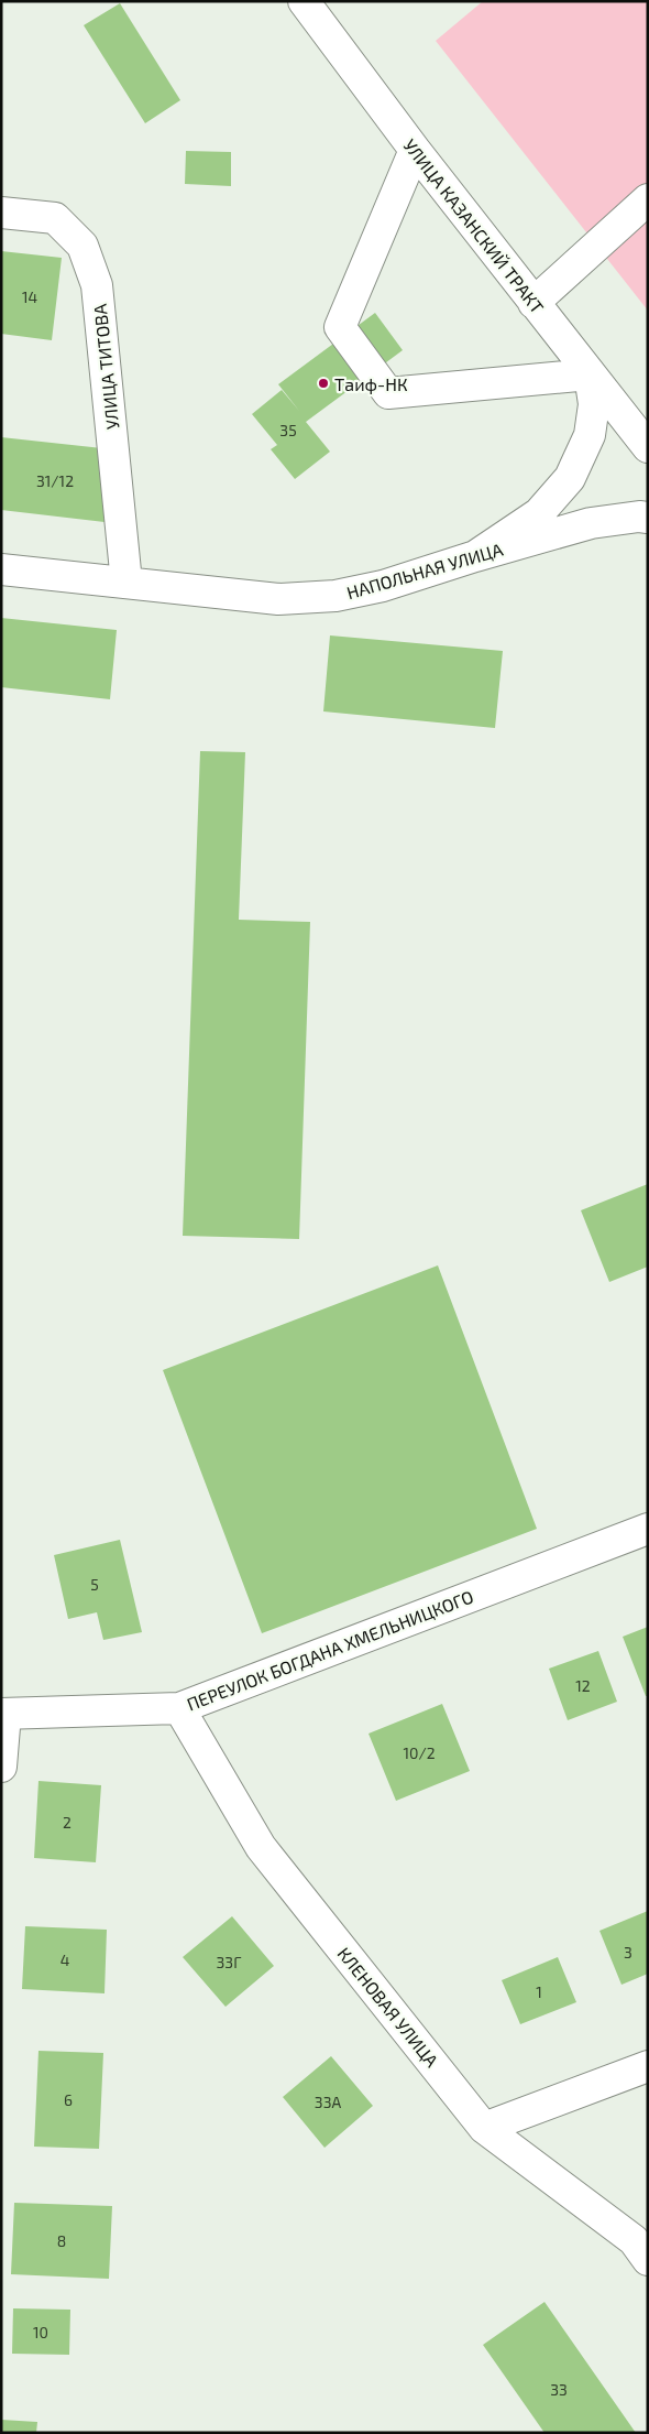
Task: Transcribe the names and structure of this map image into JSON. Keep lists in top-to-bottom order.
{
  "streets": {
    "street": [
      "УЛИЦА КАЗАНСКИЙ ТРАКТ",
      "УЛИЦА ТИТОВА",
      "НАПОЛЬНАЯ УЛИЦА",
      "ПЕРЕУЛОК БОГДАНА ХМЕЛЬНИЦКОГО",
      "КЛЕНОВАЯ УЛИЦА"
    ]
  },
  "crossings": [
    ["УЛИЦА ТИТОВА", "НАПОЛЬНАЯ УЛИЦА"],
    ["ПЕРЕУЛОК БОГДАНА ХМЕЛЬНИЦКОГО", "КЛЕНОВАЯ УЛИЦА"]
  ],
  "places": ["Таиф-НК"],
  "house_numbers": [
    "14",
    "35",
    "31/12",
    "5",
    "12",
    "10/2",
    "2",
    "3",
    "4",
    "33Г",
    "1",
    "6",
    "33А",
    "8",
    "10",
    "33"
  ]
}
